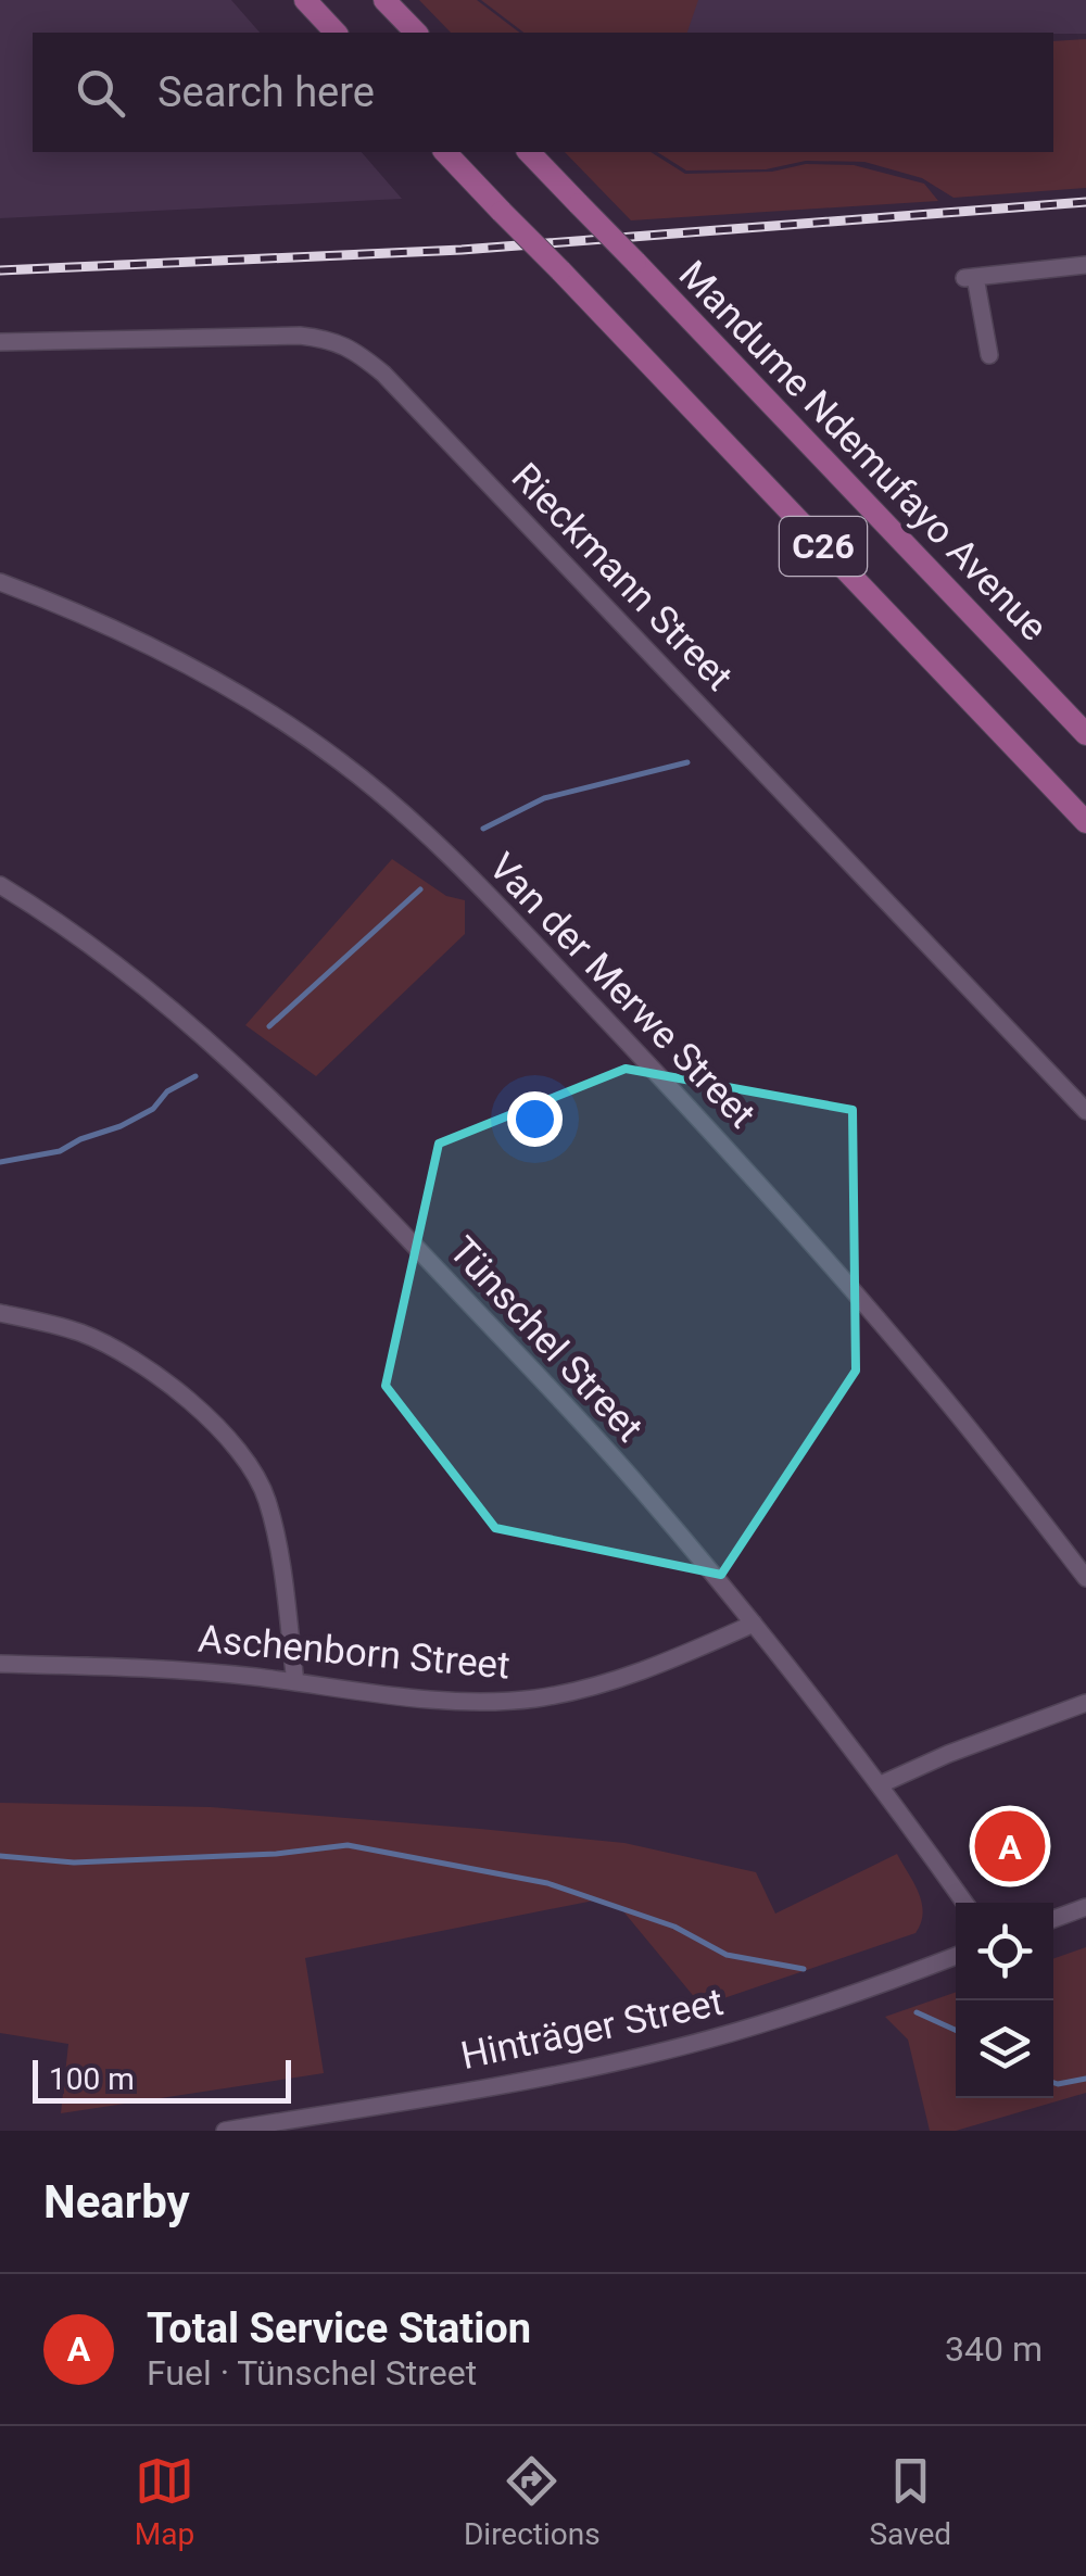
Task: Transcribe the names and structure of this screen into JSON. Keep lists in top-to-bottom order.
{
  "streets": {
    "main road": ["Mandume Ndemufayo Avenue", "C26"],
    "street": [
      "Rieckmann Street",
      "Van der Merwe Street",
      "Tünschel Street",
      "Aschenborn Street",
      "Hinträger Street"
    ]
  },
  "crossings": [
    ["Tünschel Street", "Aschenborn Street"]
  ],
  "scale_bar": "100 m",
  "page": {
    "search": "Search here",
    "pins": "A",
    "scale": "100 m",
    "heading": "Nearby",
    "list": [
      {
        "mark": "A",
        "name": "Total Service Station",
        "note": "Fuel · Tünschel Street",
        "value": "340 m"
      }
    ],
    "nav": ["Map", "Directions", "Saved"]
  }
}
